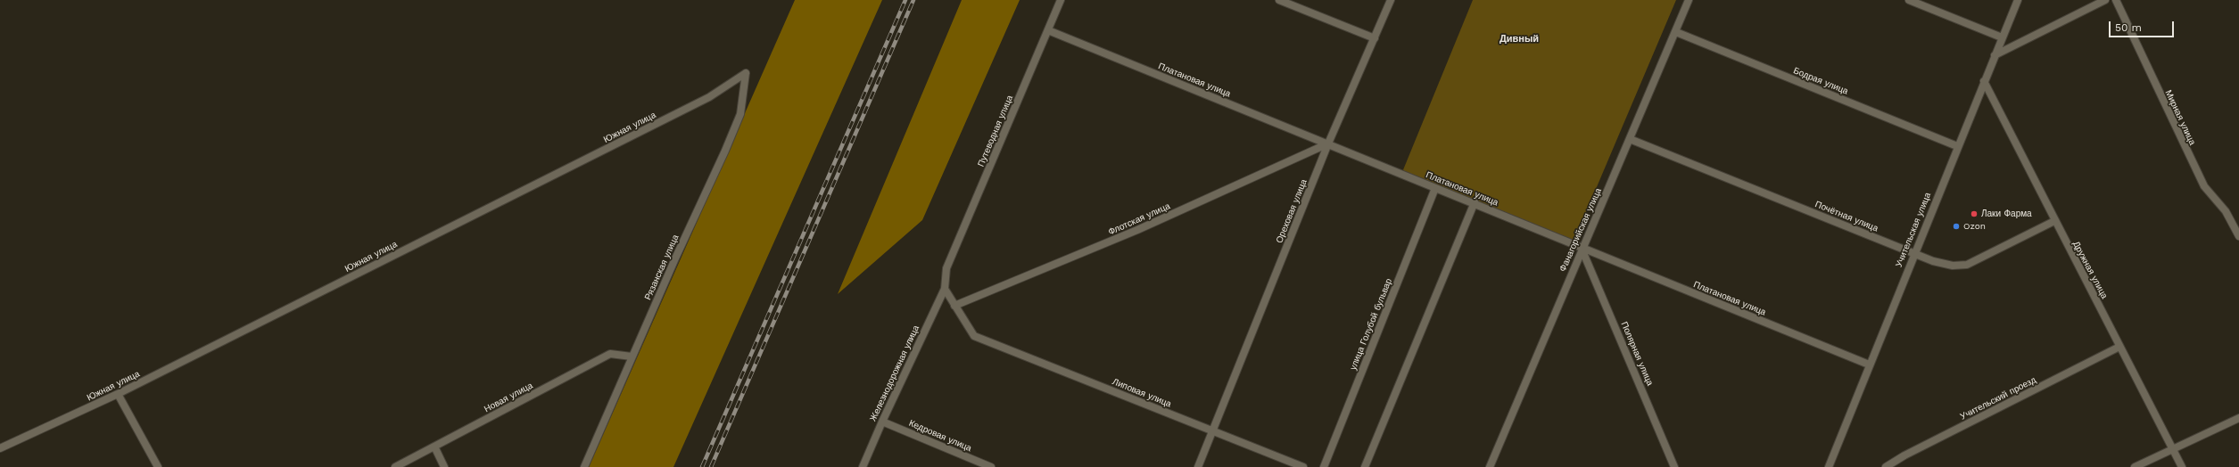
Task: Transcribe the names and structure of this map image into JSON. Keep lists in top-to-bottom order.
{
  "streets": {
    "street": [
      "Платановая улица",
      "Бодрая улица",
      "Мирная улица",
      "Южная улица",
      "Путеводная улица",
      "Ореховая улица",
      "Почётная улица",
      "Флотская улица",
      "Фанагорийская улица",
      "Учительская улица",
      "Рязанская улица",
      "Дружная улица",
      "улица Голубой бульвар",
      "Полярная улица",
      "Железнодорожная улица",
      "Липовая улица",
      "Новая улица",
      "Учительский проезд",
      "Кедровая улица"
    ]
  },
  "crossings": [
    ["Платановая улица", "Путеводная улица"],
    ["Платановая улица", "Ореховая улица"],
    ["Платановая улица", "Флотская улица"],
    ["Платановая улица", "Фанагорийская улица"],
    ["Платановая улица", "Учительская улица"],
    ["Платановая улица", "улица Голубой бульвар"],
    ["Платановая улица", "Полярная улица"],
    ["Бодрая улица", "Фанагорийская улица"],
    ["Бодрая улица", "Учительская улица"],
    ["Южная улица", "Рязанская улица"],
    ["Путеводная улица", "Железнодорожная улица"],
    ["Ореховая улица", "Флотская улица"],
    ["Ореховая улица", "Липовая улица"],
    ["Почётная улица", "Фанагорийская улица"],
    ["Почётная улица", "Учительская улица"],
    ["Почётная улица", "Дружная улица"],
    ["Флотская улица", "Липовая улица"],
    ["Фанагорийская улица", "Полярная улица"],
    ["Учительская улица", "Дружная улица"],
    ["Рязанская улица", "Новая улица"],
    ["Дружная улица", "Учительский проезд"],
    ["Железнодорожная улица", "Кедровая улица"]
  ],
  "districts": ["Дивный"],
  "places": ["Лаки Фарма", "Ozon"],
  "scale_bar": "50 m"
}
